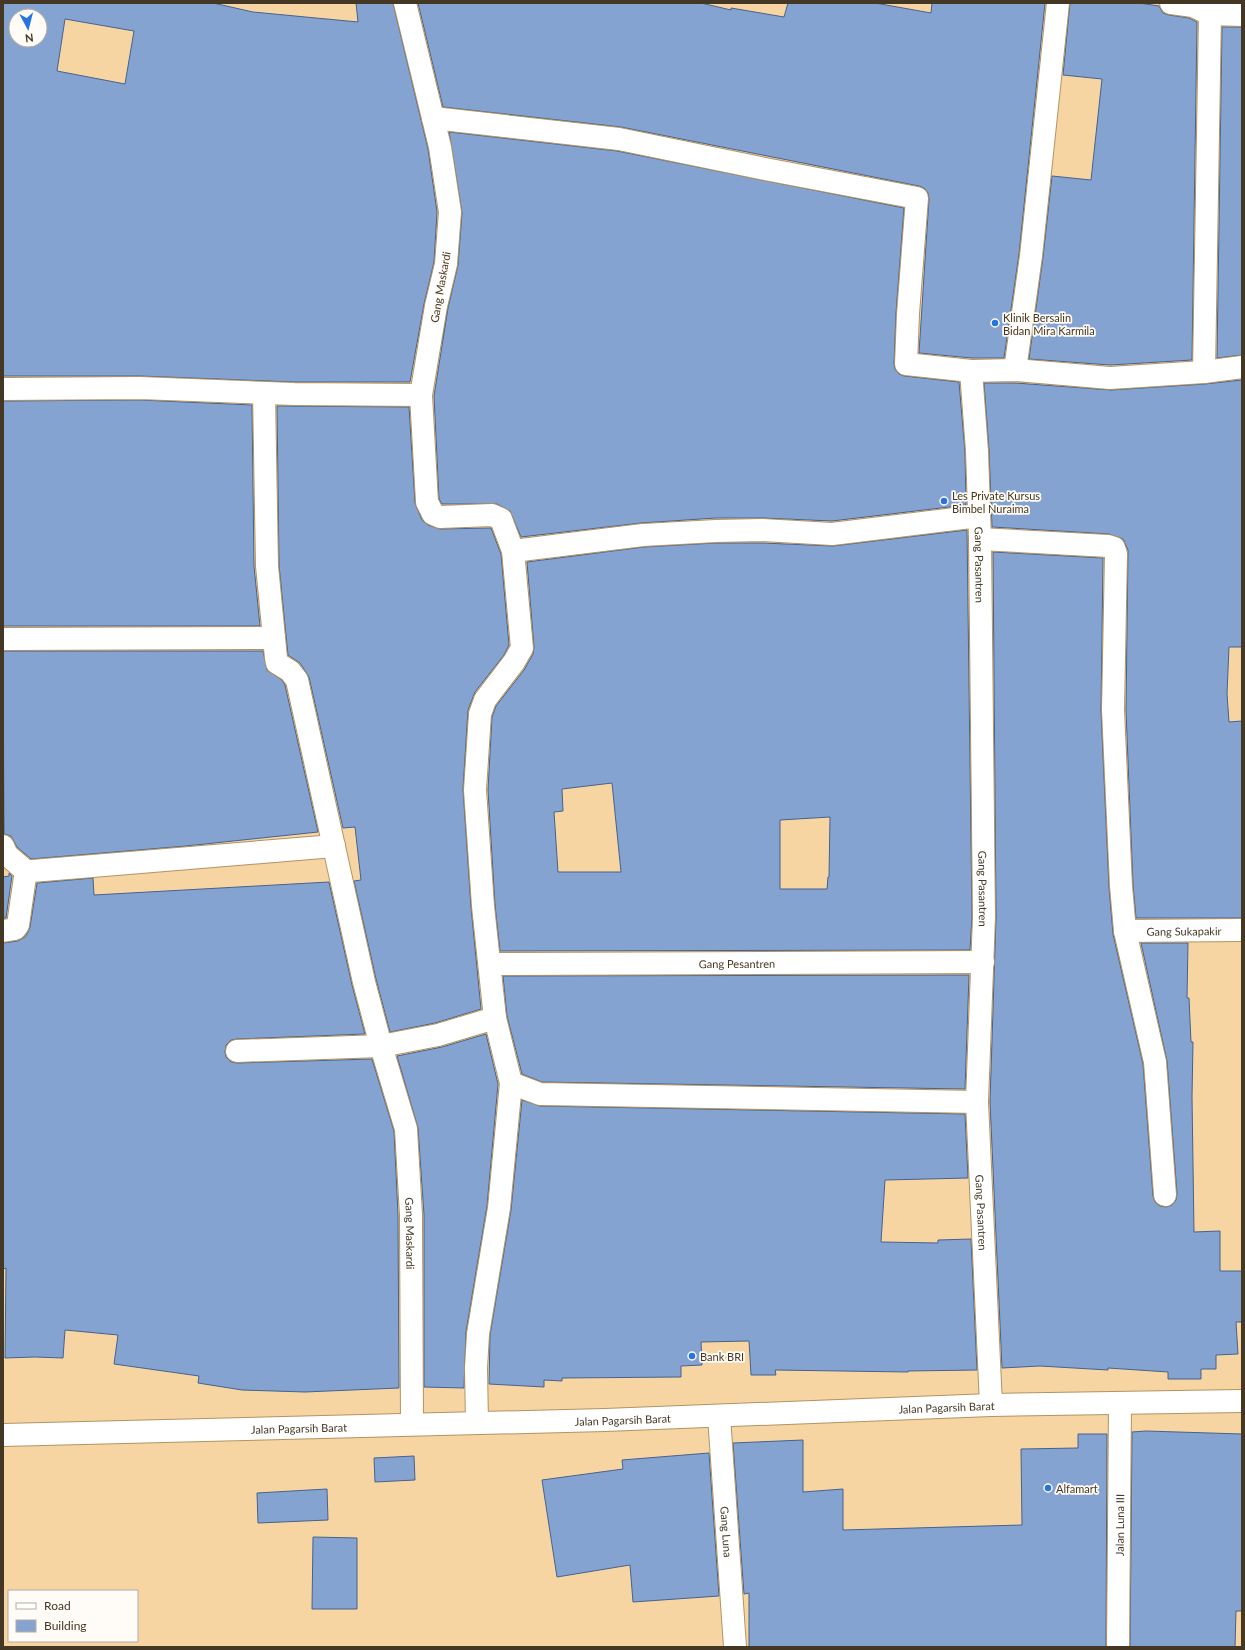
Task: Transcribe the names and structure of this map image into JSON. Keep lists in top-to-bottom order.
{
  "streets": {
    "street": [
      "Gang Maskardi",
      "Gang Pasantren",
      "Gang Sukapakir",
      "Gang Pesantren",
      "Jalan Pagarsih Barat",
      "Jalan Luna III",
      "Gang Luna"
    ]
  },
  "crossings": [
    ["Gang Maskardi", "Jalan Pagarsih Barat"],
    ["Gang Pasantren", "Gang Pesantren"],
    ["Gang Pasantren", "Jalan Pagarsih Barat"],
    ["Jalan Pagarsih Barat", "Jalan Luna III"],
    ["Jalan Pagarsih Barat", "Gang Luna"]
  ],
  "places": [
    "Klinik Bersalin Bidan Mira Karmila",
    "Les Private Kursus Bimbel Nuraima",
    "Bank BRI",
    "Alfamart"
  ],
  "legend": ["Road", "Building"],
  "north": "bottom"
}
